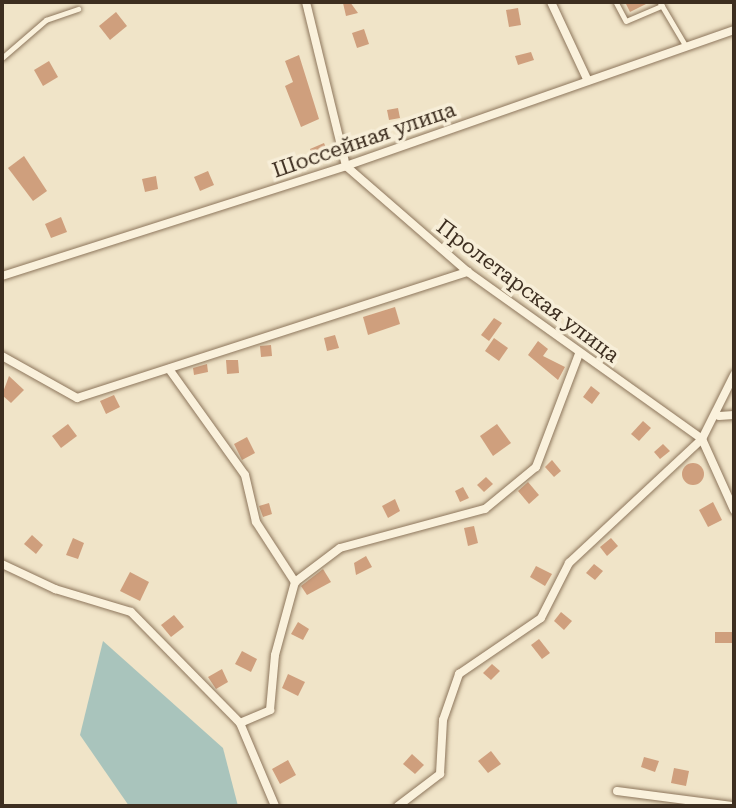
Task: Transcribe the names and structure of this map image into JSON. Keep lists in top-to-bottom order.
{
  "streets": {
    "street": ["Шоссейная улица", "Пролетарская улица"]
  },
  "crossings": [
    ["Шоссейная улица", "Пролетарская улица"]
  ]
}
